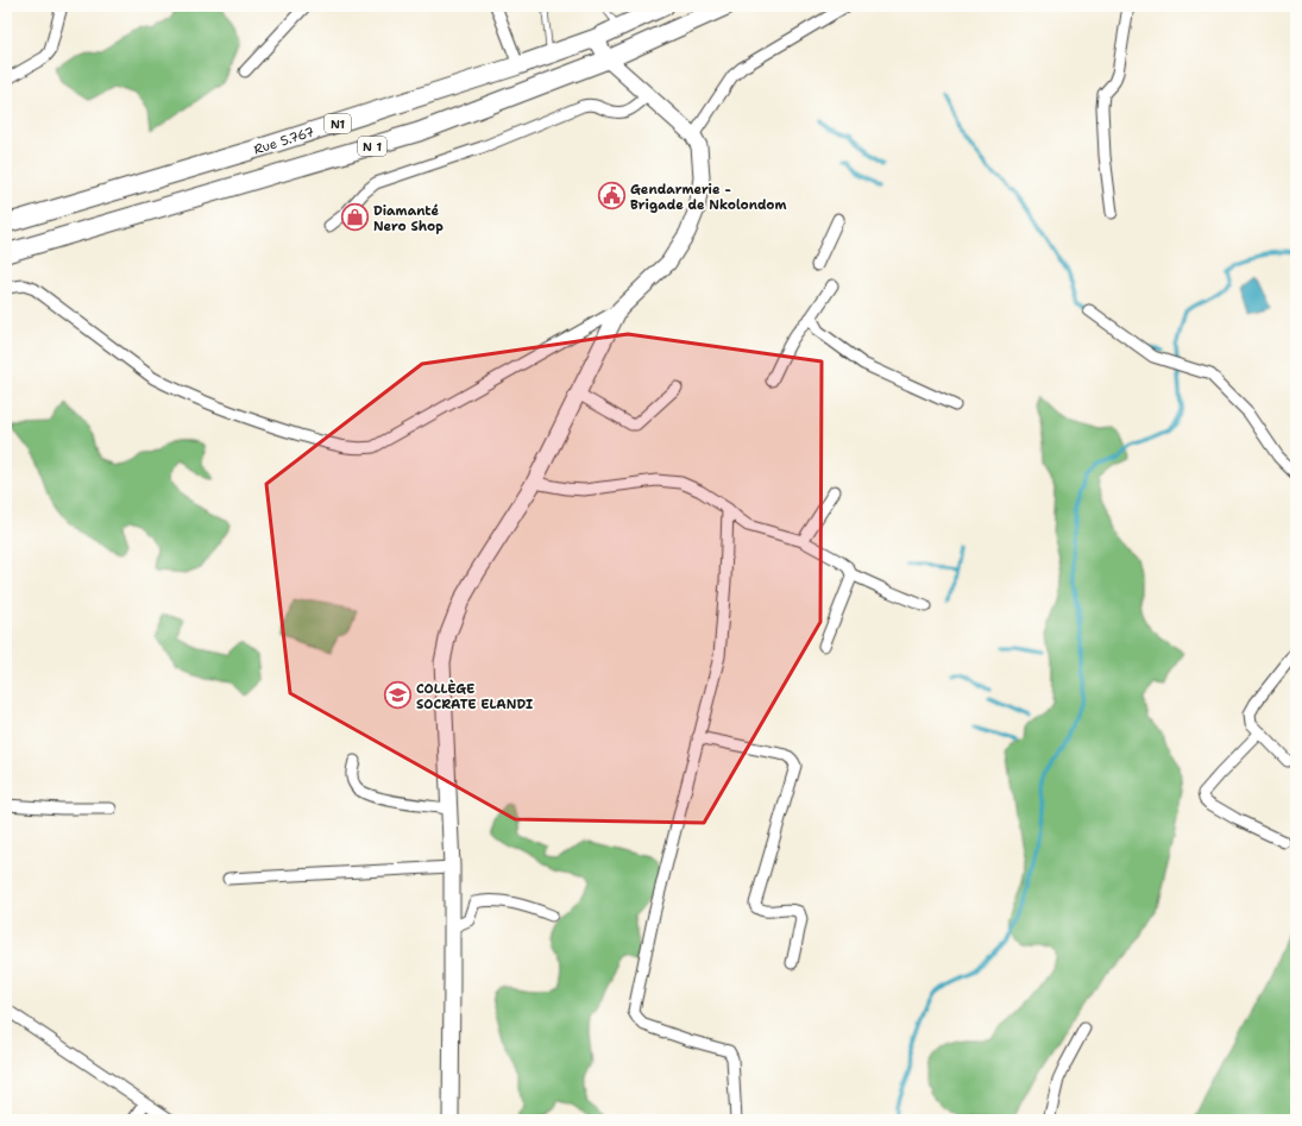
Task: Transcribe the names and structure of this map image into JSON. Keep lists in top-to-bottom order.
{
  "streets": {
    "highway": ["N1", "Rue 5.767", "N 1"]
  },
  "places": {
    "public building": ["Gendarmerie - Brigade de Nkolondom"],
    "shop": ["Diamanté Nero Shop"],
    "school or university": ["COLLÈGE SOCRATE ELANDI"]
  }
}
